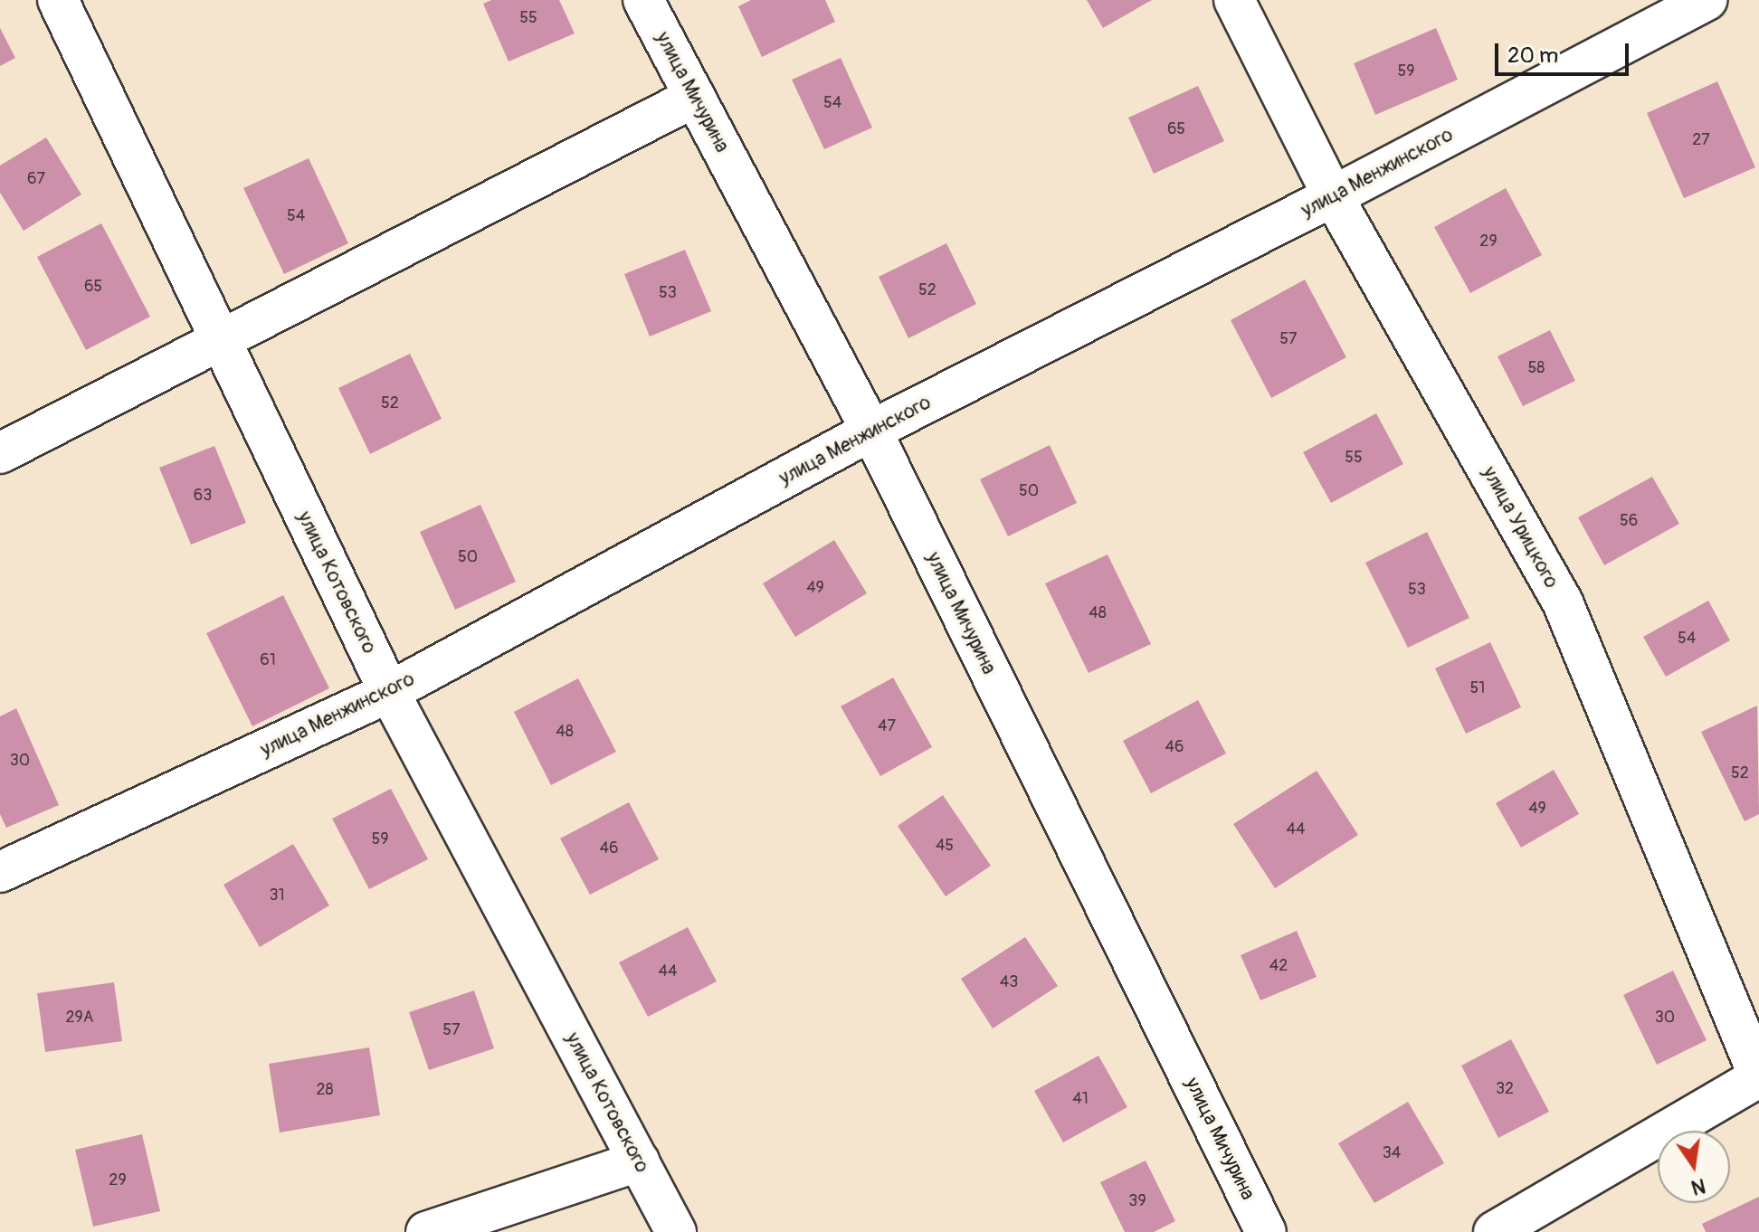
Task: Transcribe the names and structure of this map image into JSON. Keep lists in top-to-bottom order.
{
  "streets": {
    "street": [
      "улица Мичурина",
      "улица Менжинского",
      "улица Урицкого",
      "улица Котовского"
    ]
  },
  "crossings": [
    ["улица Мичурина", "улица Менжинского"],
    ["улица Менжинского", "улица Урицкого"],
    ["улица Менжинского", "улица Котовского"]
  ],
  "house_numbers": [
    "55",
    "59",
    "54",
    "65",
    "27",
    "67",
    "54",
    "29",
    "65",
    "52",
    "53",
    "57",
    "58",
    "52",
    "55",
    "50",
    "63",
    "56",
    "50",
    "49",
    "53",
    "48",
    "54",
    "61",
    "51",
    "47",
    "48",
    "46",
    "30",
    "52",
    "49",
    "44",
    "59",
    "45",
    "46",
    "31",
    "42",
    "44",
    "43",
    "29А",
    "30",
    "57",
    "32",
    "28",
    "41",
    "34",
    "29",
    "39"
  ],
  "scale_bar": "20 m",
  "north": "bottom"
}
